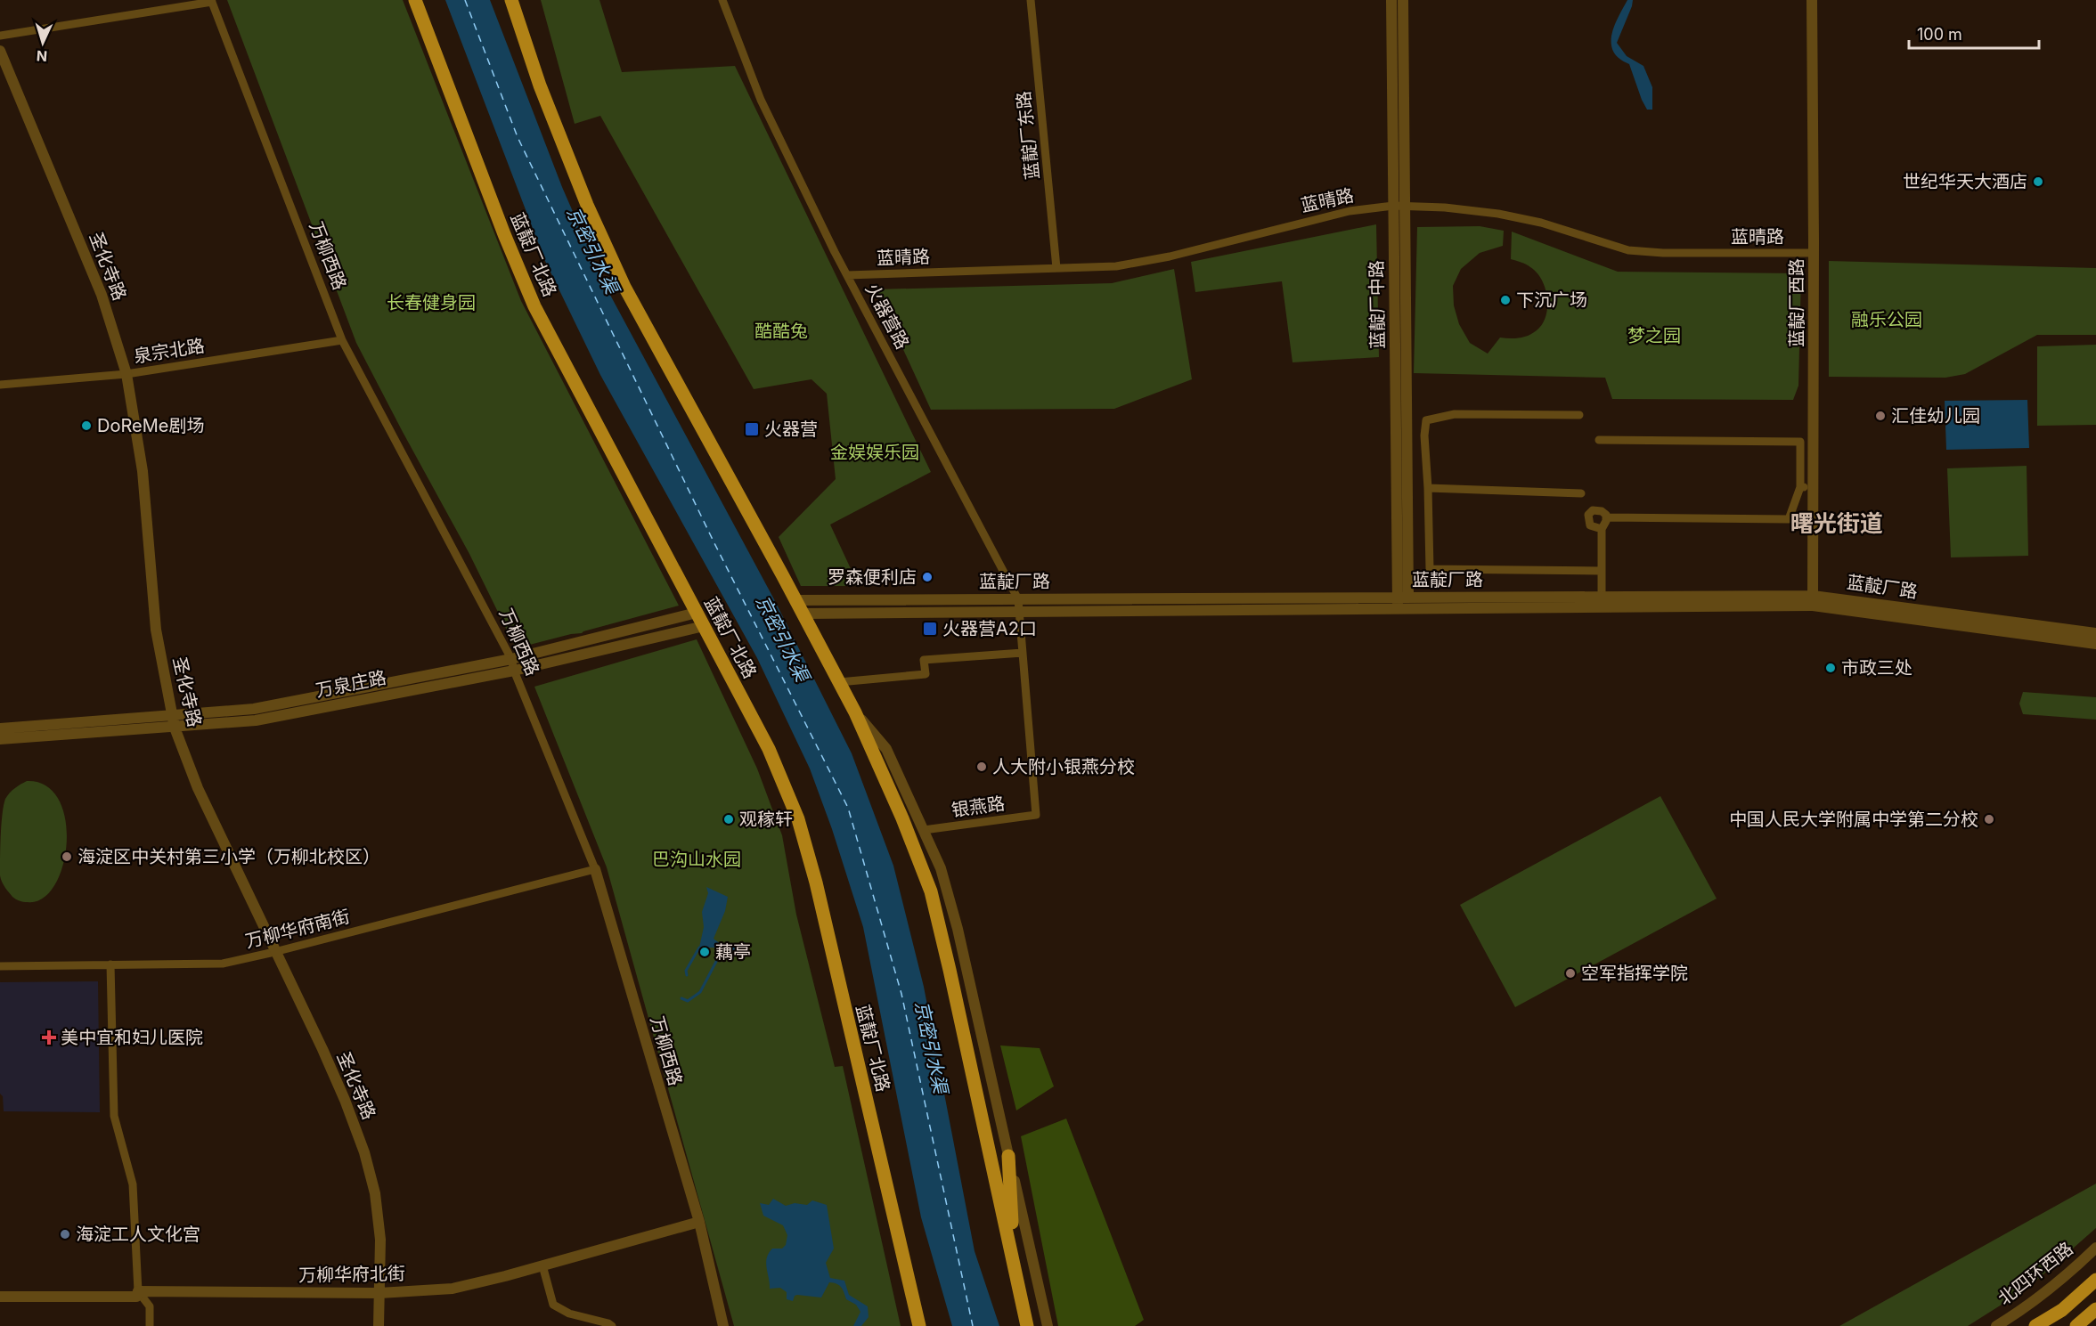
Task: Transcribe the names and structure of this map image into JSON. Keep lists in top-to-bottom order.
{
  "streets": {
    "highway": ["蓝靛厂北路"],
    "street": [
      "蓝靛厂东路",
      "蓝晴路",
      "万柳西路",
      "圣化寺路",
      "蓝靛厂西路",
      "蓝靛厂中路",
      "火器营路",
      "泉宗北路",
      "蓝靛厂路",
      "万泉庄路",
      "银燕路",
      "万柳华府南街",
      "北四环西路",
      "万柳华府北街"
    ]
  },
  "crossings": [
    ["蓝靛厂东路", "蓝晴路"],
    ["蓝晴路", "蓝靛厂西路"],
    ["蓝晴路", "蓝靛厂中路"],
    ["蓝晴路", "火器营路"],
    ["蓝靛厂北路", "万泉庄路"],
    ["万柳西路", "泉宗北路"],
    ["万柳西路", "万泉庄路"],
    ["万柳西路", "万柳华府南街"],
    ["万柳西路", "万柳华府北街"],
    ["圣化寺路", "泉宗北路"],
    ["圣化寺路", "万泉庄路"],
    ["圣化寺路", "万柳华府南街"],
    ["圣化寺路", "万柳华府北街"],
    ["蓝靛厂西路", "蓝靛厂路"],
    ["蓝靛厂中路", "蓝靛厂路"],
    ["火器营路", "蓝靛厂路"],
    ["火器营路", "银燕路"]
  ],
  "districts": ["曙光街道"],
  "water": ["京密引水渠"],
  "parks": [
    "长春健身园",
    "融乐公园",
    "酷酷兔",
    "梦之园",
    "金娱娱乐园",
    "巴沟山水园"
  ],
  "places": {
    "other": [
      "世纪华天大酒店",
      "下沉广场",
      "汇佳幼儿园",
      "DoReMe剧场",
      "罗森便利店",
      "市政三处",
      "人大附小银燕分校",
      "观稼轩",
      "中国人民大学附属中学第二分校",
      "海淀区中关村第三小学（万柳北校区）",
      "藕亭",
      "空军指挥学院",
      "海淀工人文化宫"
    ],
    "transit": ["火器营", "火器营A2口"],
    "health": ["美中宜和妇儿医院"]
  },
  "scale_bar": "100 m",
  "north": "bottom"
}
